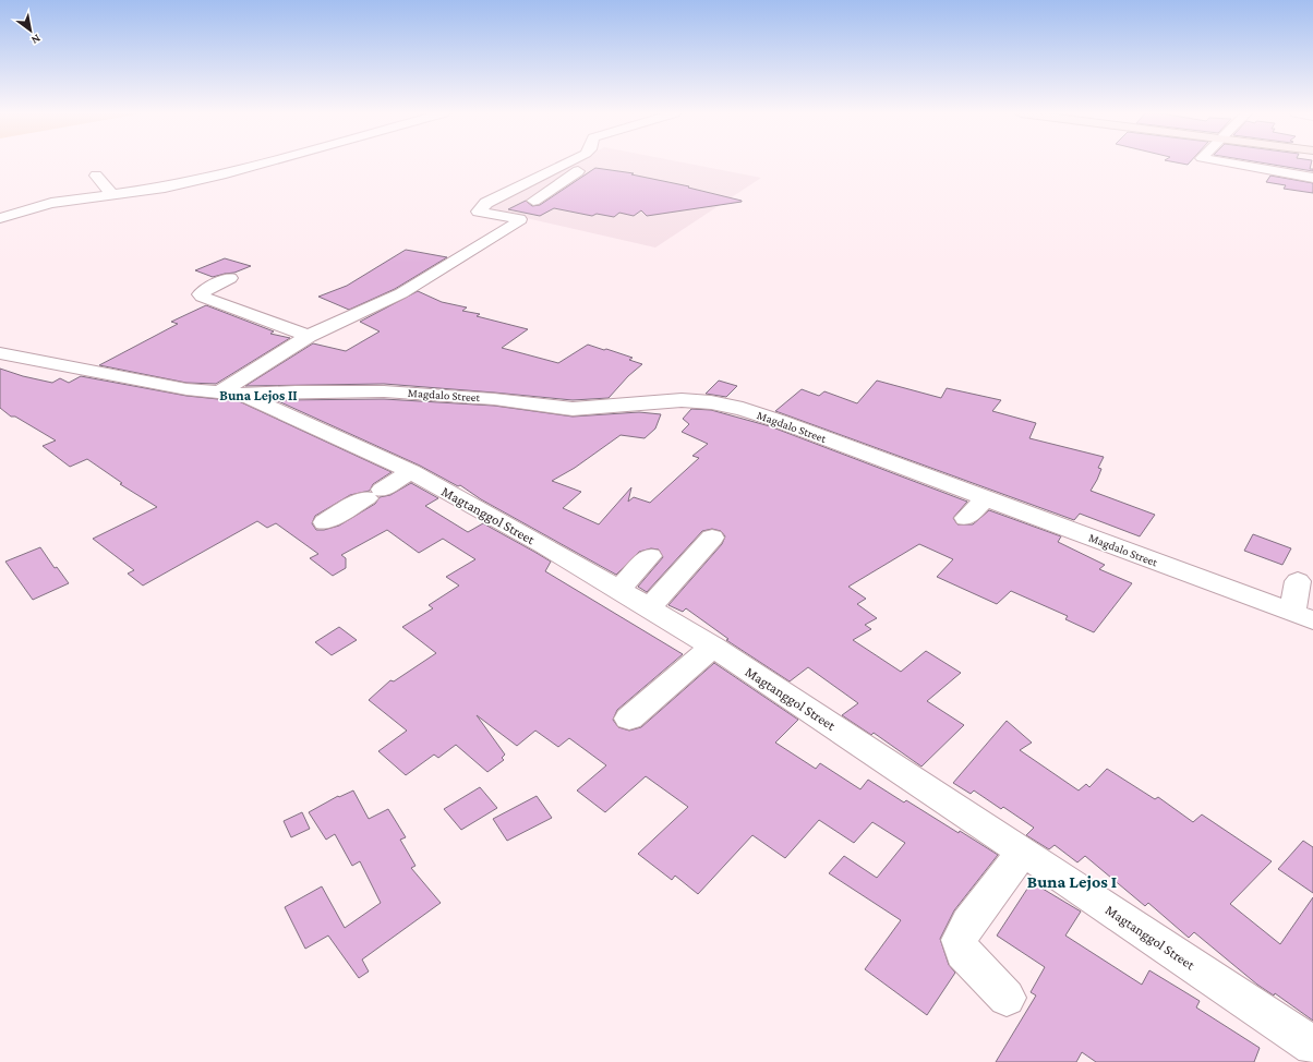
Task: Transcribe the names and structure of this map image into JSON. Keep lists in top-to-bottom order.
{
  "streets": {
    "street": ["Magdalo Street", "Magtanggol Street"]
  },
  "crossings": [
    ["Magdalo Street", "Magtanggol Street"]
  ],
  "districts": ["Buna Lejos II", "Buna Lejos I"],
  "north": "bottom right"
}
